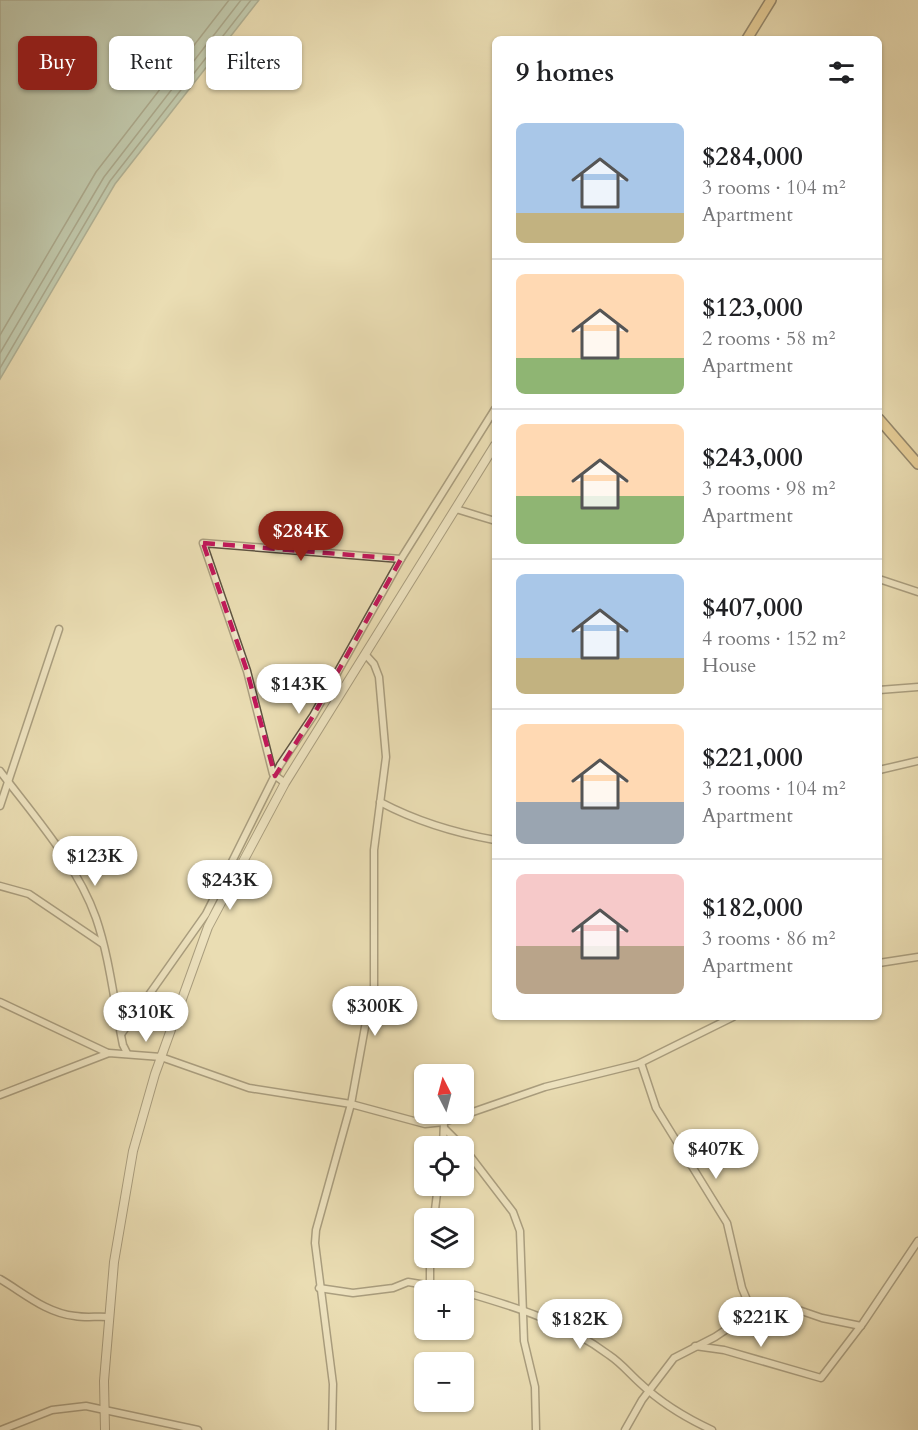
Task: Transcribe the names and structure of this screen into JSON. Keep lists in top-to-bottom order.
{
  "north": "top",
  "page": {
    "chip": ["Buy", "Rent", "Filters"],
    "heading": "9 homes",
    "list": [
      {
        "name": "$284,000",
        "note": "3 rooms · 104 m² · Apartment"
      },
      {
        "name": "$123,000",
        "note": "2 rooms · 58 m² · Apartment"
      },
      {
        "name": "$243,000",
        "note": "3 rooms · 98 m² · Apartment"
      },
      {
        "name": "$407,000",
        "note": "4 rooms · 152 m² · House"
      },
      {
        "name": "$221,000",
        "note": "3 rooms · 104 m² · Apartment"
      },
      {
        "name": "$182,000",
        "note": "3 rooms · 86 m² · Apartment"
      }
    ],
    "price": [
      "$284K",
      "$143K",
      "$123K",
      "$243K",
      "$300K",
      "$310K",
      "$407K",
      "$221K",
      "$182K"
    ],
    "map_buttons": ["+", "−"]
  }
}
